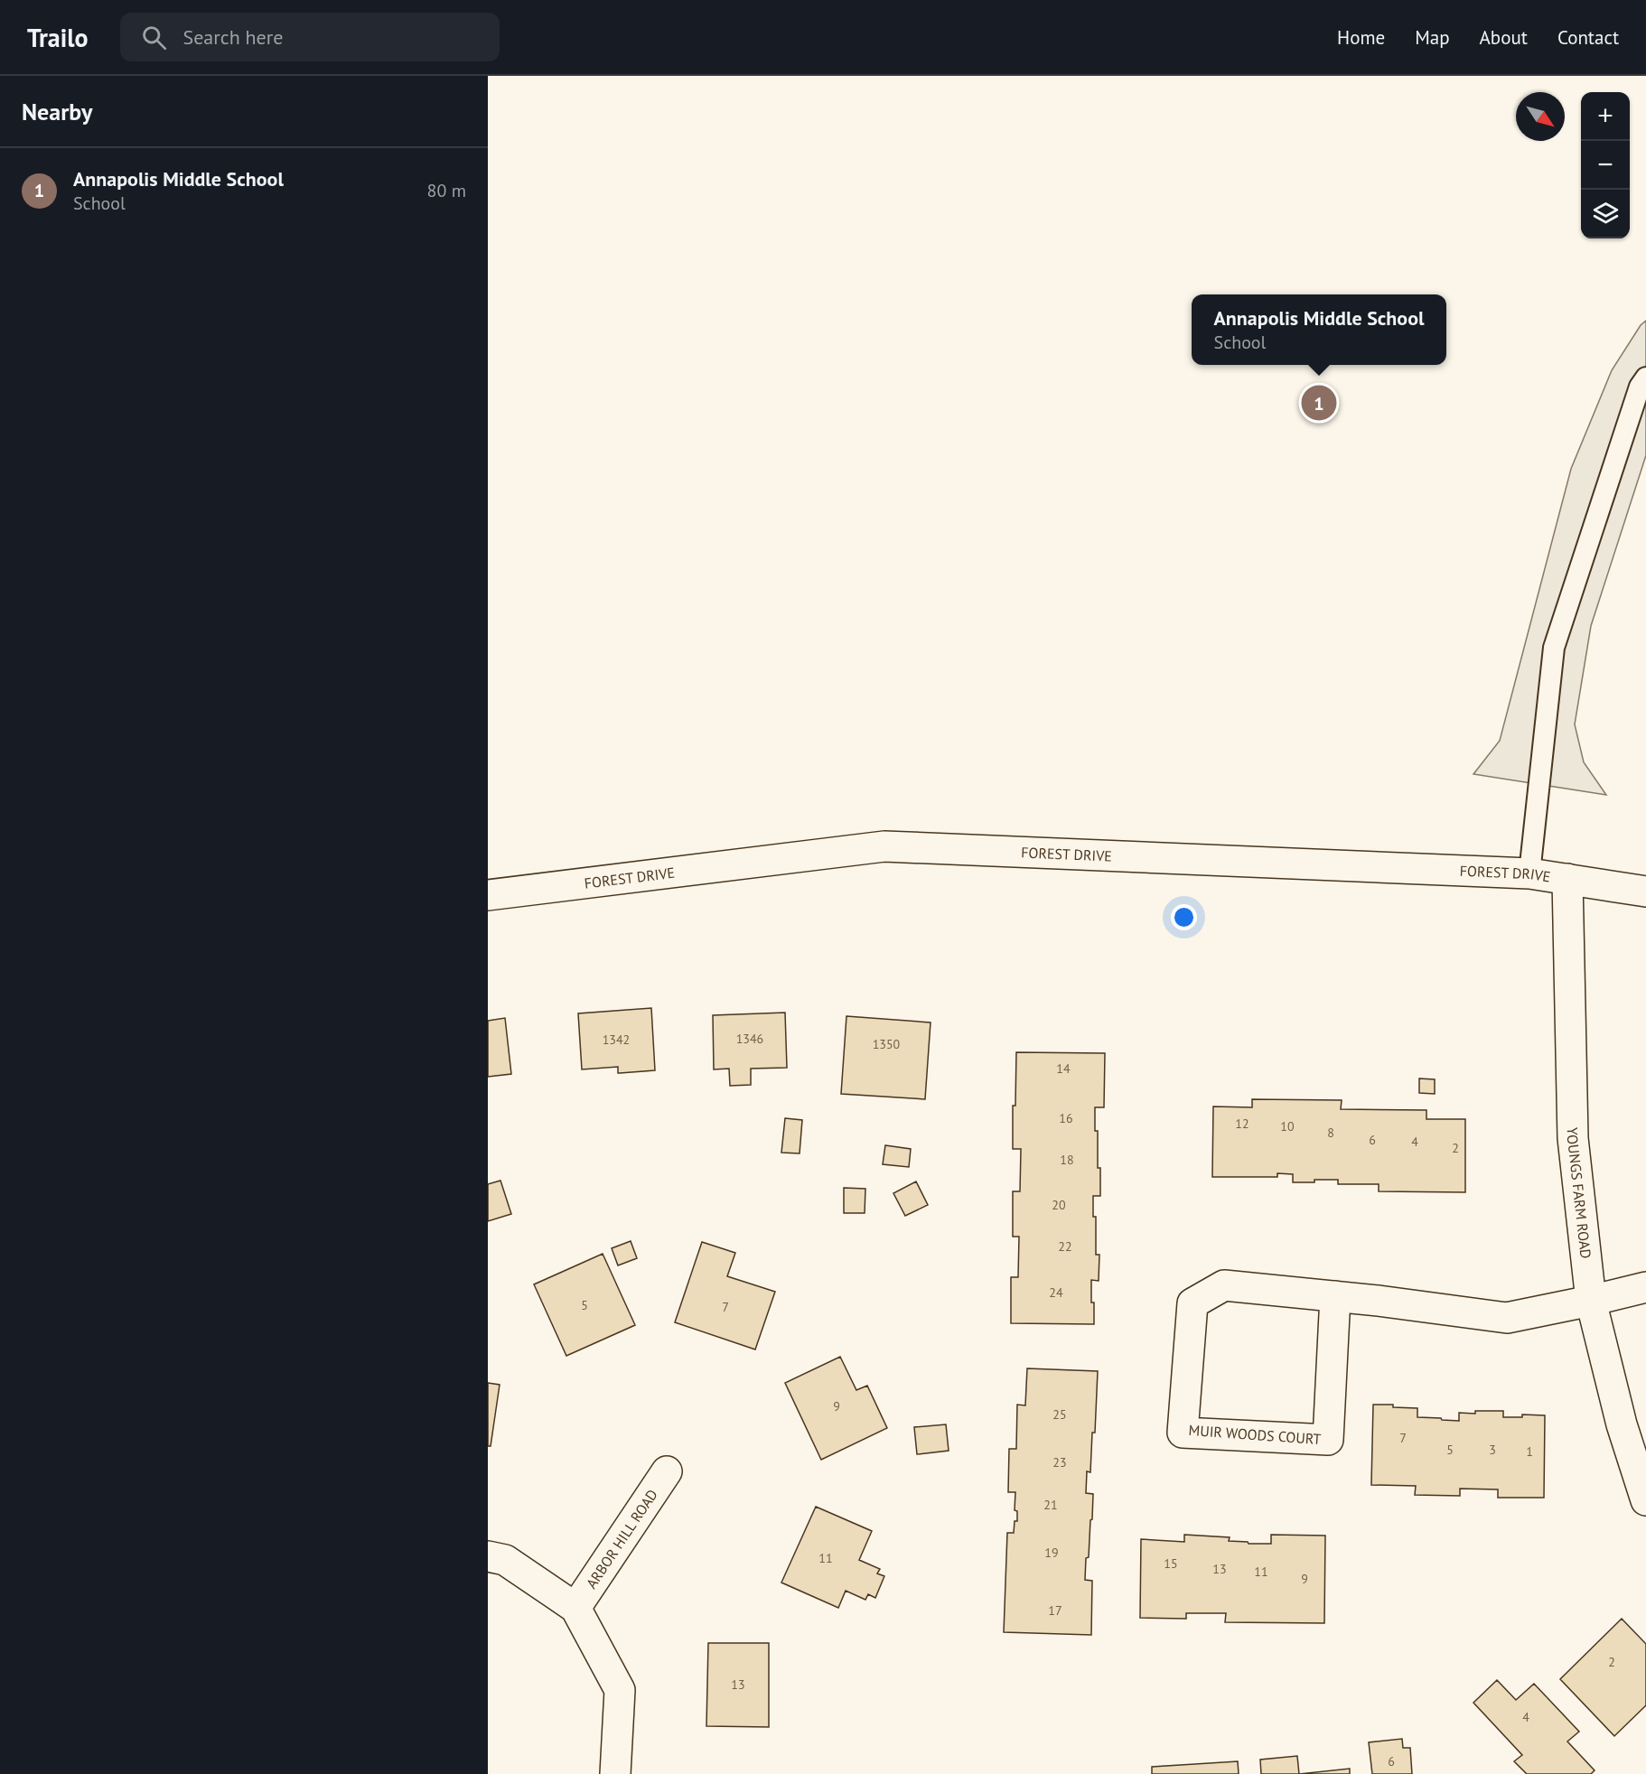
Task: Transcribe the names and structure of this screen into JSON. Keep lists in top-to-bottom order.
{
  "streets": {
    "street": [
      "FOREST DRIVE",
      "YOUNGS FARM ROAD",
      "MUIR WOODS COURT",
      "ARBOR HILL ROAD"
    ]
  },
  "crossings": [
    ["FOREST DRIVE", "YOUNGS FARM ROAD"],
    ["YOUNGS FARM ROAD", "MUIR WOODS COURT"]
  ],
  "house_numbers": [
    "1346",
    "1342",
    "1350",
    "14",
    "16",
    "12",
    "10",
    "8",
    "6",
    "4",
    "2",
    "18",
    "20",
    "22",
    "24",
    "5",
    "7",
    "9",
    "25",
    "7",
    "5",
    "3",
    "1",
    "23",
    "21",
    "19",
    "11",
    "15",
    "13",
    "11",
    "9",
    "17",
    "2",
    "13",
    "4",
    "6"
  ],
  "north": "bottom right",
  "page": {
    "header": "Trailo",
    "search": "Search here",
    "nav": [
      "Home",
      "Map",
      "About",
      "Contact"
    ],
    "heading": "Nearby",
    "map_buttons": ["+", "−"],
    "list": [
      {
        "mark": "1",
        "name": "Annapolis Middle School",
        "note": "School",
        "value": "80 m"
      }
    ],
    "popup": ["Annapolis Middle School", "School"],
    "pins": "1"
  }
}
